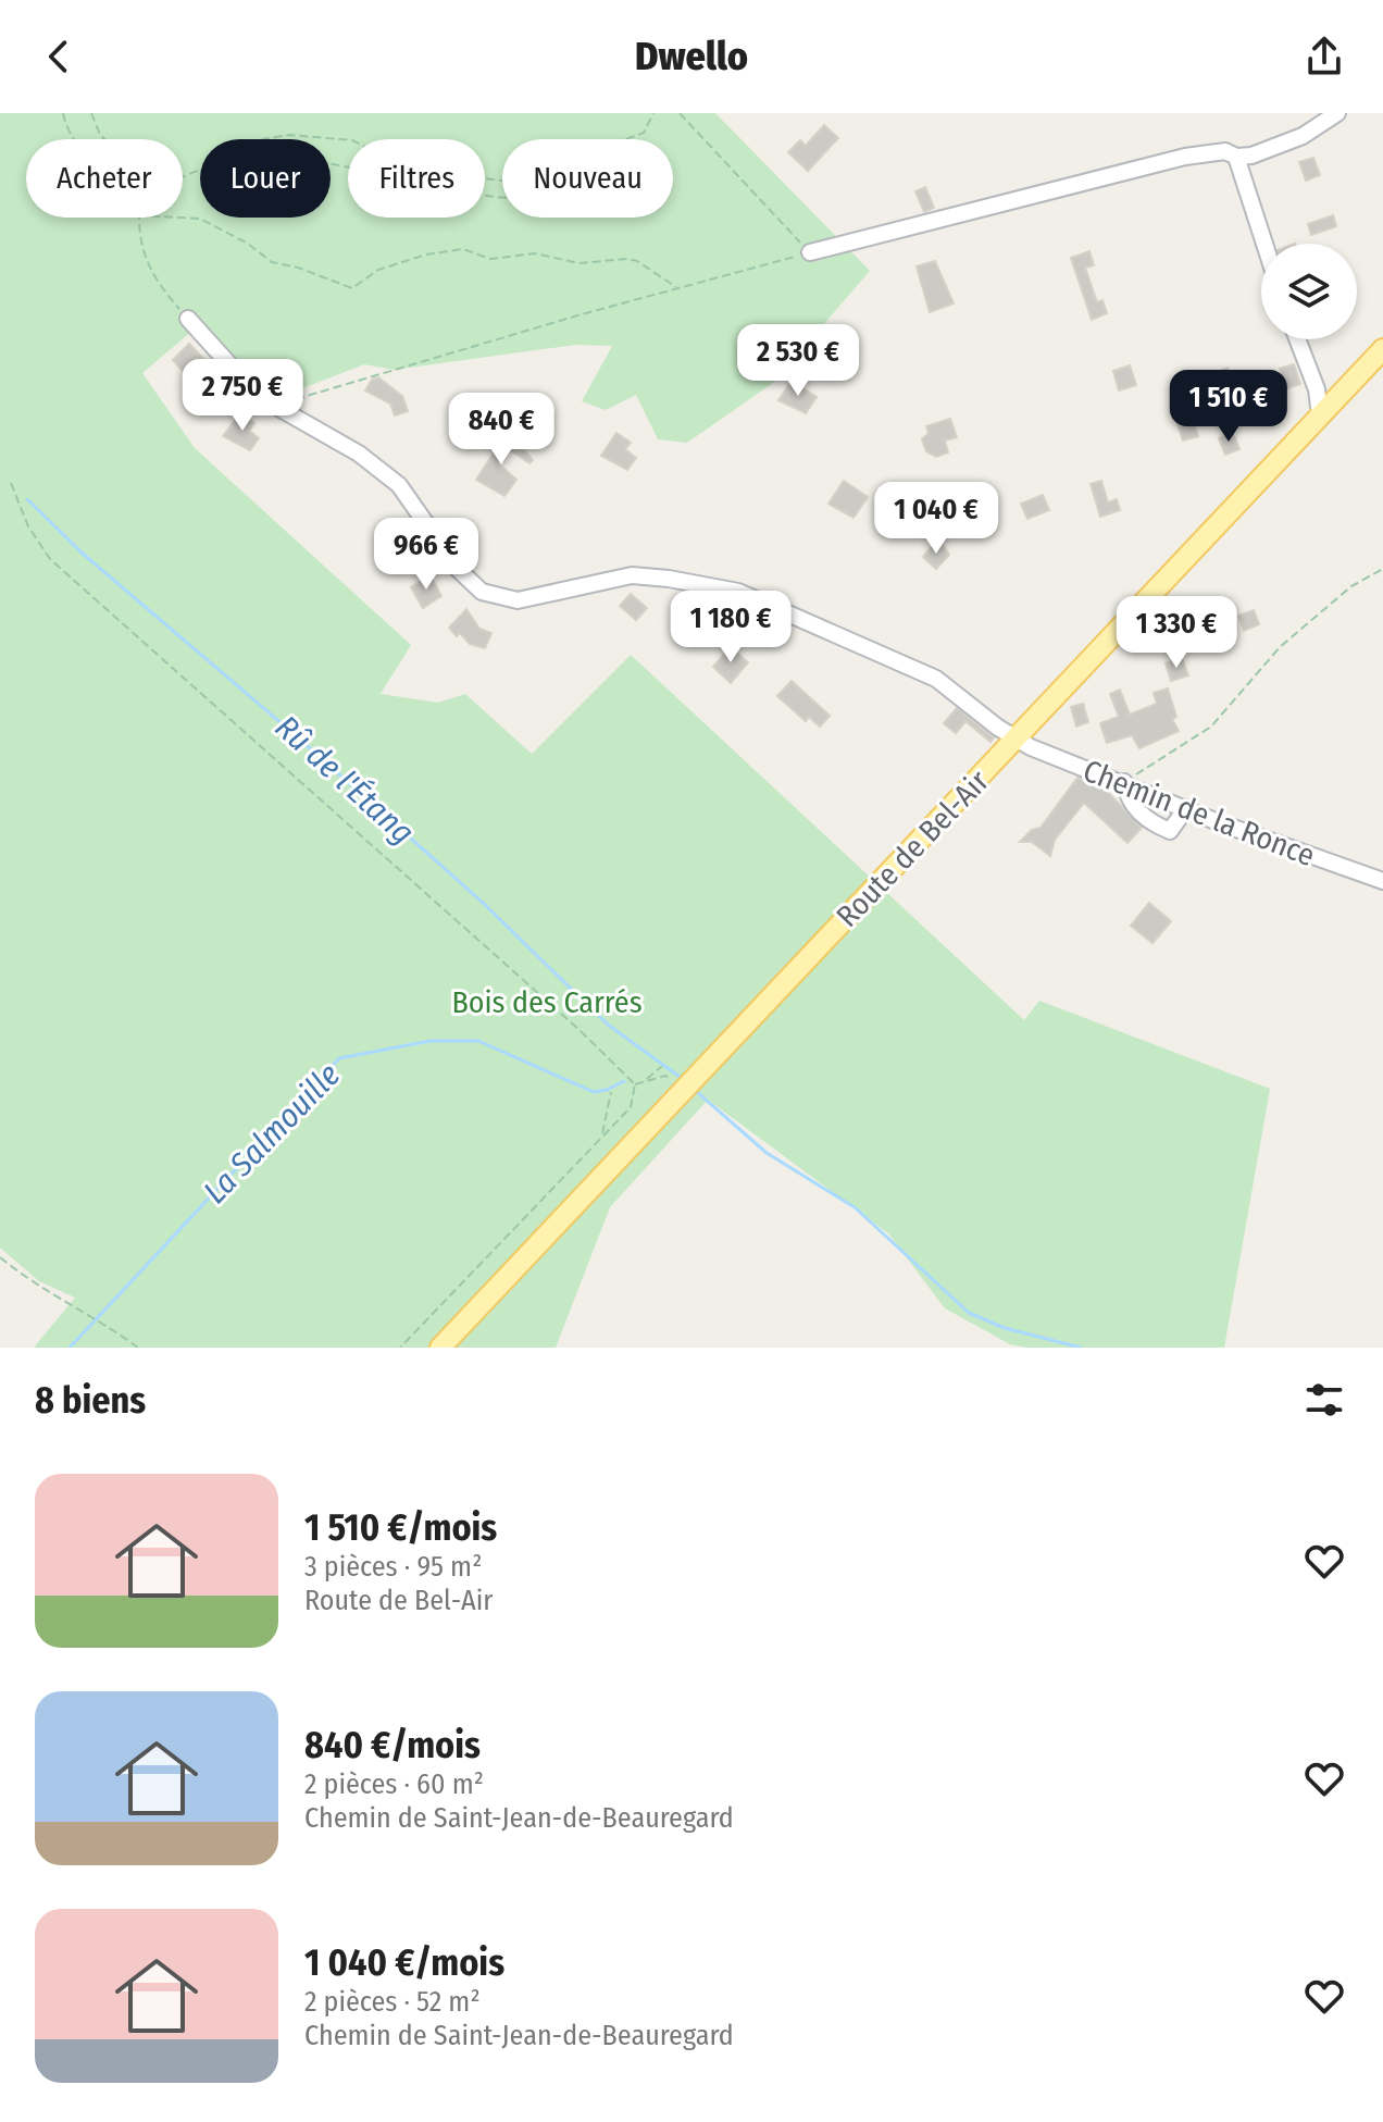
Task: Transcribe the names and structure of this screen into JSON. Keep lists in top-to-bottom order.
{
  "streets": {
    "main road": ["Route de Bel-Air"],
    "street": ["Chemin de la Ronce"]
  },
  "crossings": [
    ["Chemin de la Ronce", "Route de Bel-Air"]
  ],
  "water": ["Rû de l'Étang", "La Salmouille"],
  "parks": ["Bois des Carrés"],
  "page": {
    "header": "Dwello",
    "chip": [
      "Acheter",
      "Louer",
      "Filtres",
      "Nouveau"
    ],
    "price": [
      "2 530 €",
      "2 750 €",
      "1 510 €",
      "840 €",
      "1 040 €",
      "966 €",
      "1 180 €",
      "1 330 €"
    ],
    "heading": "8 biens",
    "list": [
      {
        "name": "1 510 €/mois",
        "note": "3 pièces · 95 m² · Route de Bel-Air"
      },
      {
        "name": "840 €/mois",
        "note": "2 pièces · 60 m² · Chemin de Saint-Jean-de-Beauregard"
      },
      {
        "name": "1 040 €/mois",
        "note": "2 pièces · 52 m² · Chemin de Saint-Jean-de-Beauregard"
      }
    ]
  }
}
